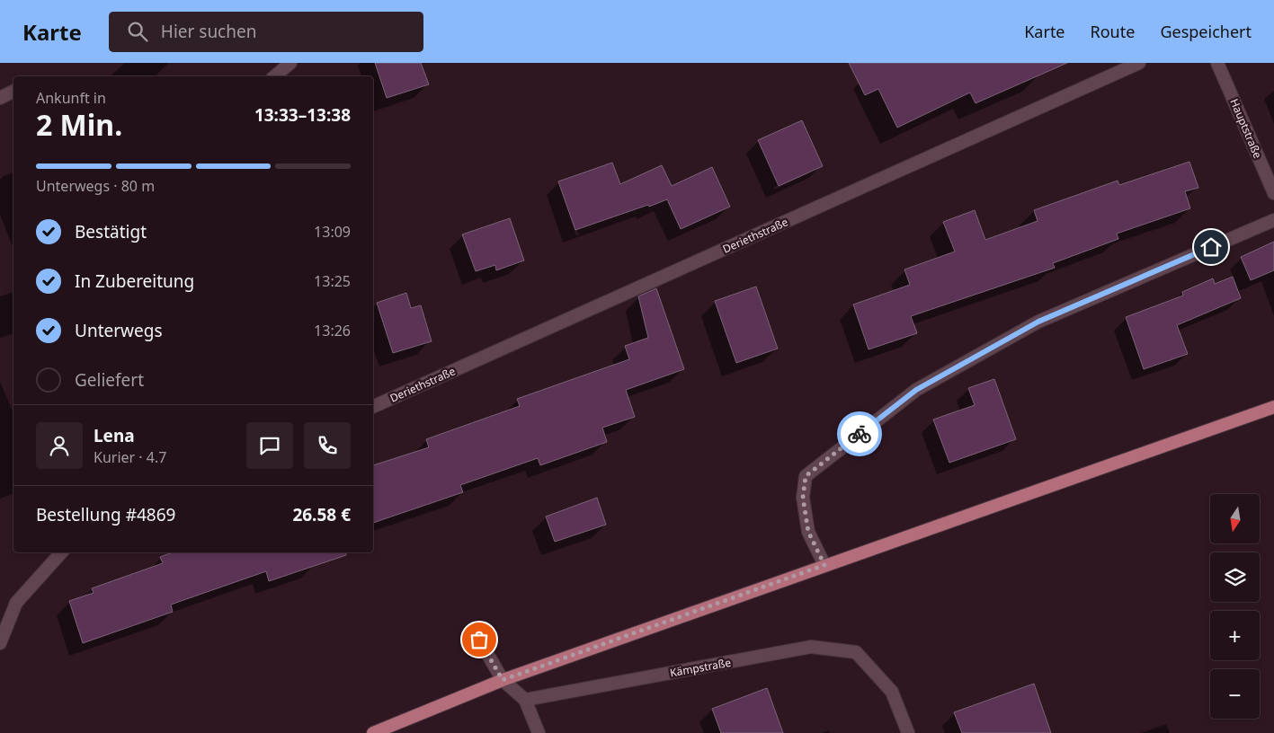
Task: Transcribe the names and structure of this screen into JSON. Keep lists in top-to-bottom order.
{
  "streets": {
    "street": ["Hauptstraße", "Deriethstraße", "Kämpstraße"]
  },
  "north": "bottom",
  "page": {
    "header": "Karte",
    "search": "Hier suchen",
    "nav": ["Karte", "Route", "Gespeichert"],
    "heading": ["2 Min.", "Ankunft in", "13:33–13:38"],
    "panel": [
      "Lena",
      "Kurier · 4.7",
      "Bestellung #4869",
      "26.58 €"
    ],
    "bar": "Unterwegs · 80 m",
    "list": [
      ["Bestätigt", "13:09"],
      ["In Zubereitung", "13:25"],
      ["Unterwegs", "13:26"],
      "Geliefert"
    ],
    "map_buttons": ["+", "−"]
  }
}
